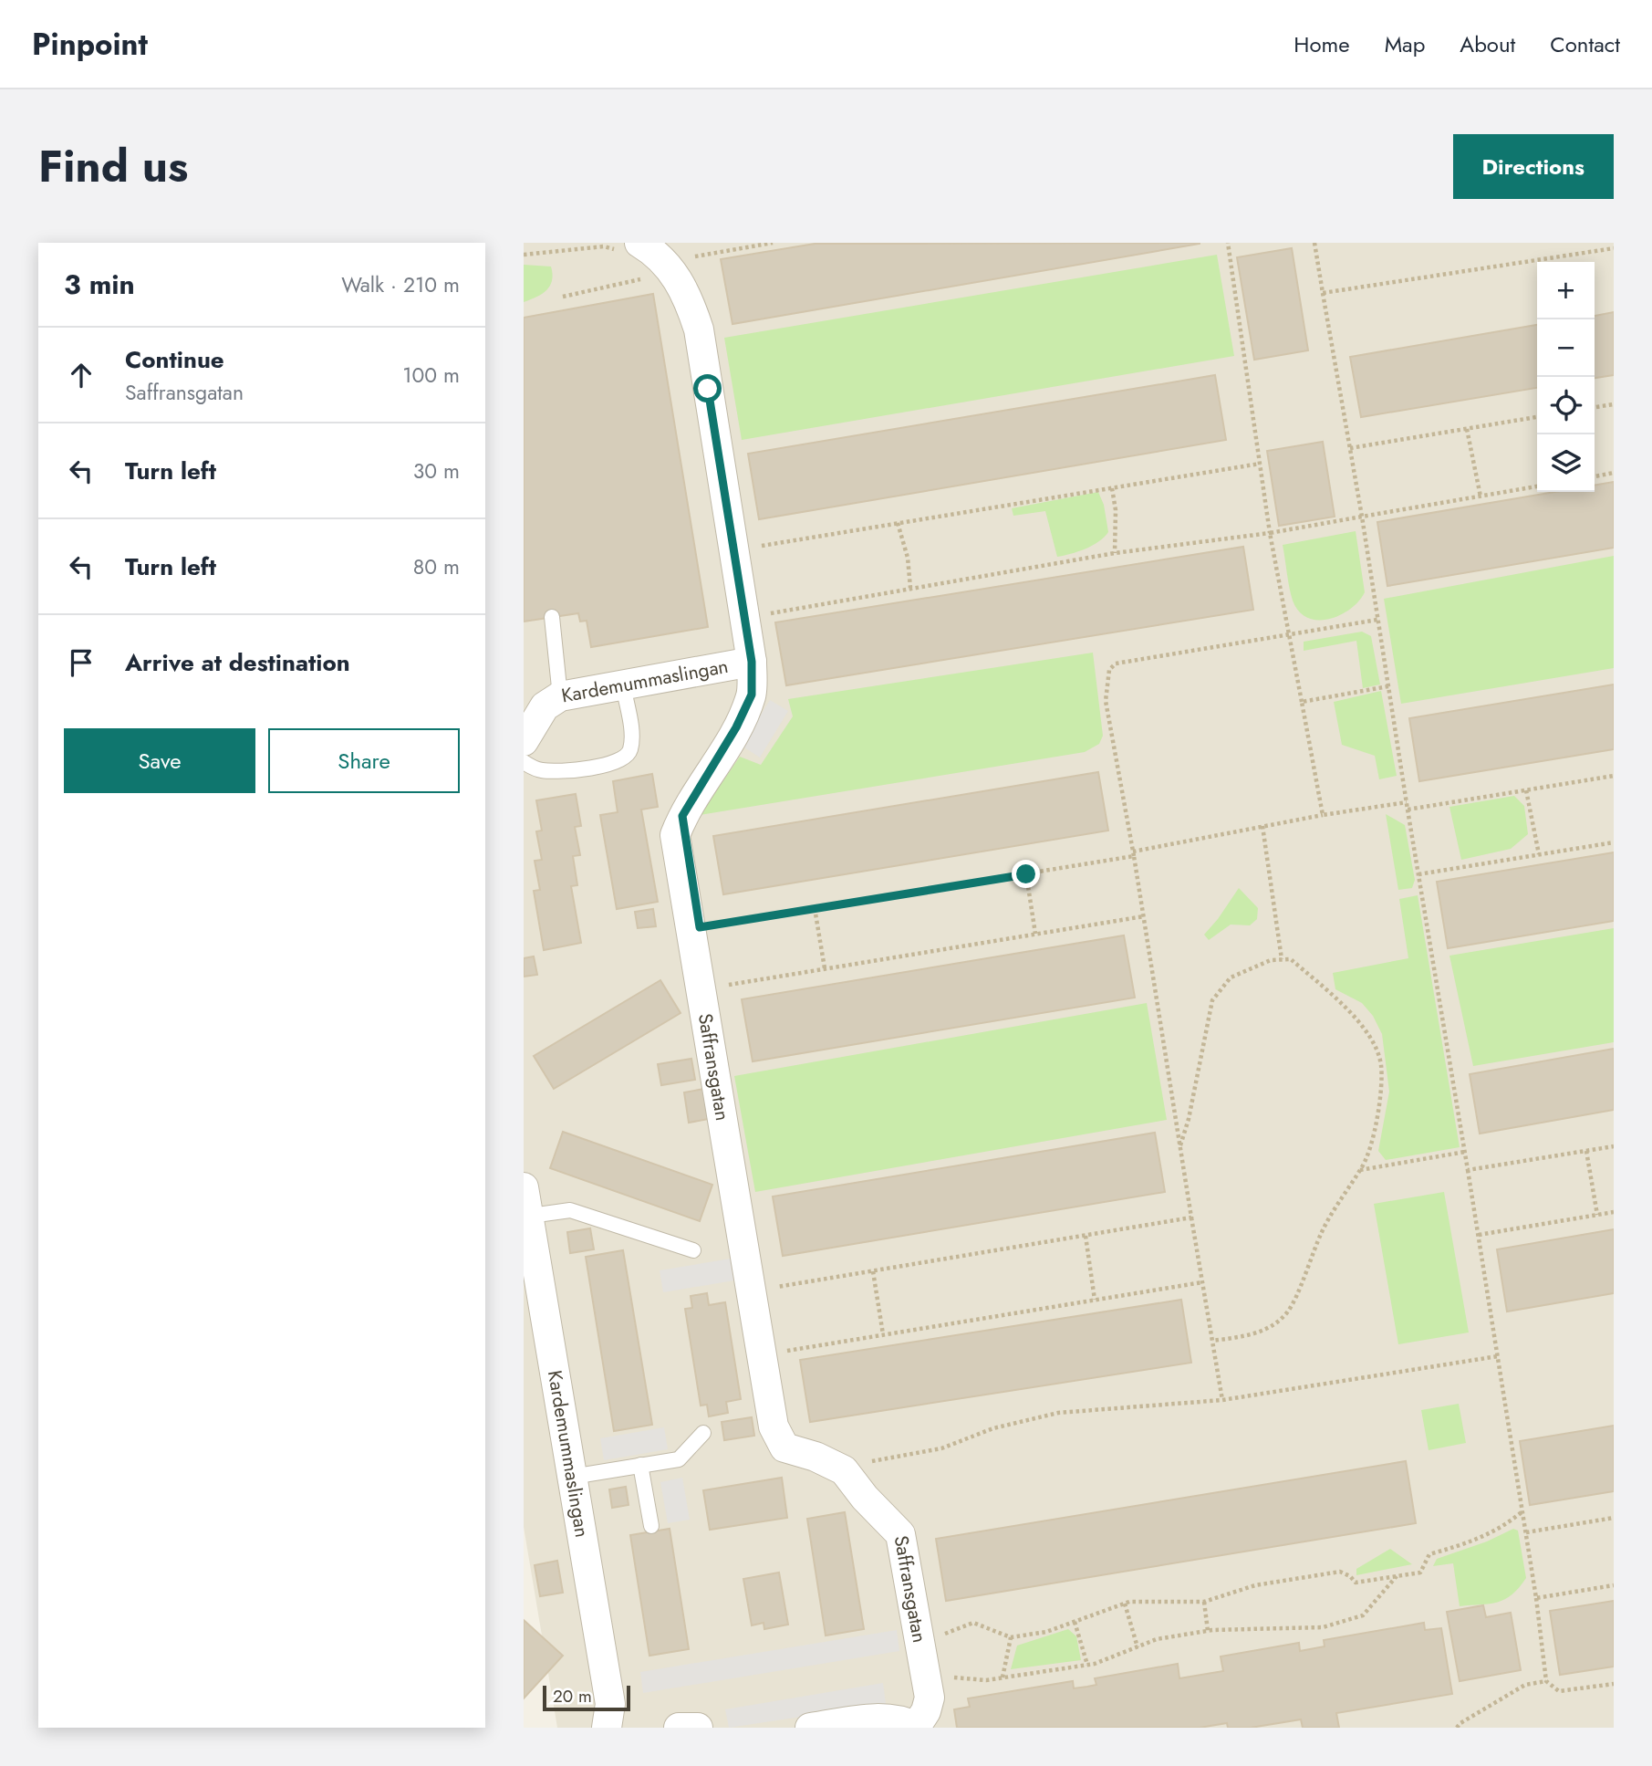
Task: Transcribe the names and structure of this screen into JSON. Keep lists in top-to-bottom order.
{
  "streets": {
    "street": ["Kardemummaslingan", "Saffransgatan"]
  },
  "crossings": [
    ["Kardemummaslingan", "Saffransgatan"]
  ],
  "scale_bar": "20 m",
  "page": {
    "header": "Pinpoint",
    "nav": [
      "Home",
      "Map",
      "About",
      "Contact"
    ],
    "title": "Find us",
    "buttons": [
      "Directions",
      ["Save", "Share"]
    ],
    "heading": ["3 min", "Walk · 210 m"],
    "map_buttons": ["+", "−"],
    "list": [
      ["Continue", "Saffransgatan", "100 m"],
      ["Turn left", "30 m"],
      ["Turn left", "80 m"],
      "Arrive at destination"
    ],
    "scale": "20 m"
  }
}
